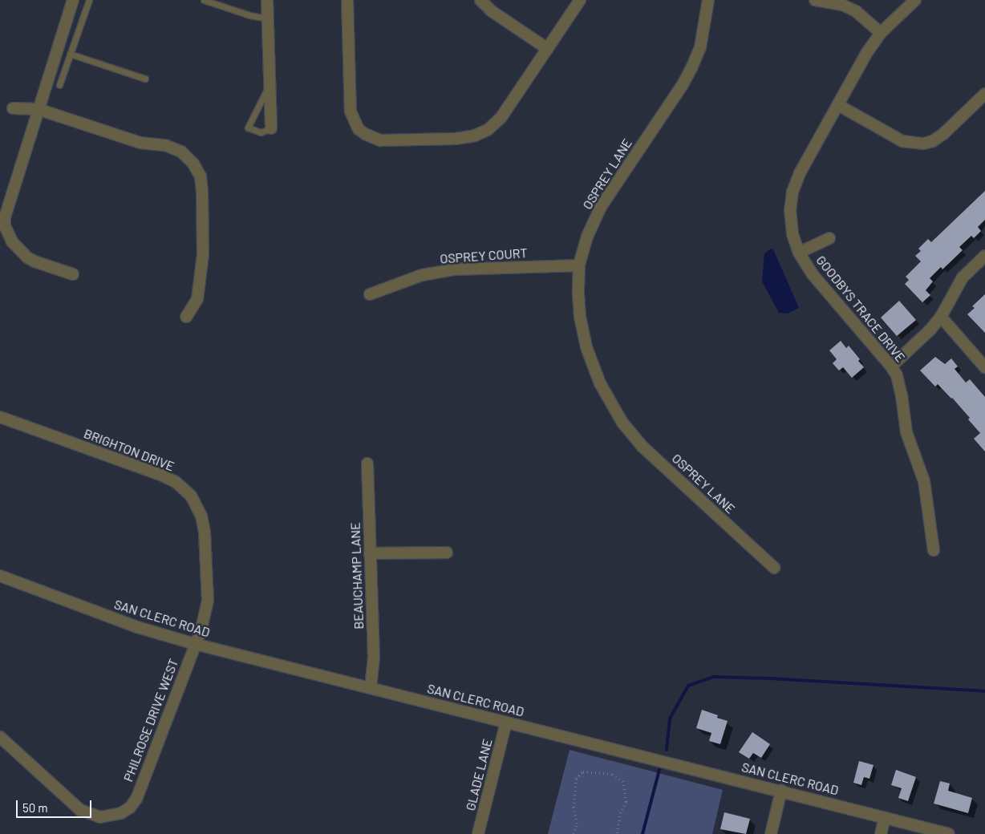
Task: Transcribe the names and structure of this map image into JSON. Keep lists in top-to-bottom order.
{
  "streets": {
    "street": [
      "OSPREY LANE",
      "OSPREY COURT",
      "GOODBYS TRACE DRIVE",
      "BRIGHTON DRIVE",
      "BEAUCHAMP LANE",
      "SAN CLERC ROAD",
      "PHILROSE DRIVE WEST",
      "GLADE LANE"
    ]
  },
  "crossings": [
    ["OSPREY LANE", "OSPREY COURT"],
    ["BRIGHTON DRIVE", "SAN CLERC ROAD"],
    ["BRIGHTON DRIVE", "PHILROSE DRIVE WEST"],
    ["BEAUCHAMP LANE", "SAN CLERC ROAD"],
    ["SAN CLERC ROAD", "PHILROSE DRIVE WEST"],
    ["SAN CLERC ROAD", "GLADE LANE"]
  ],
  "scale_bar": "50 m"
}
